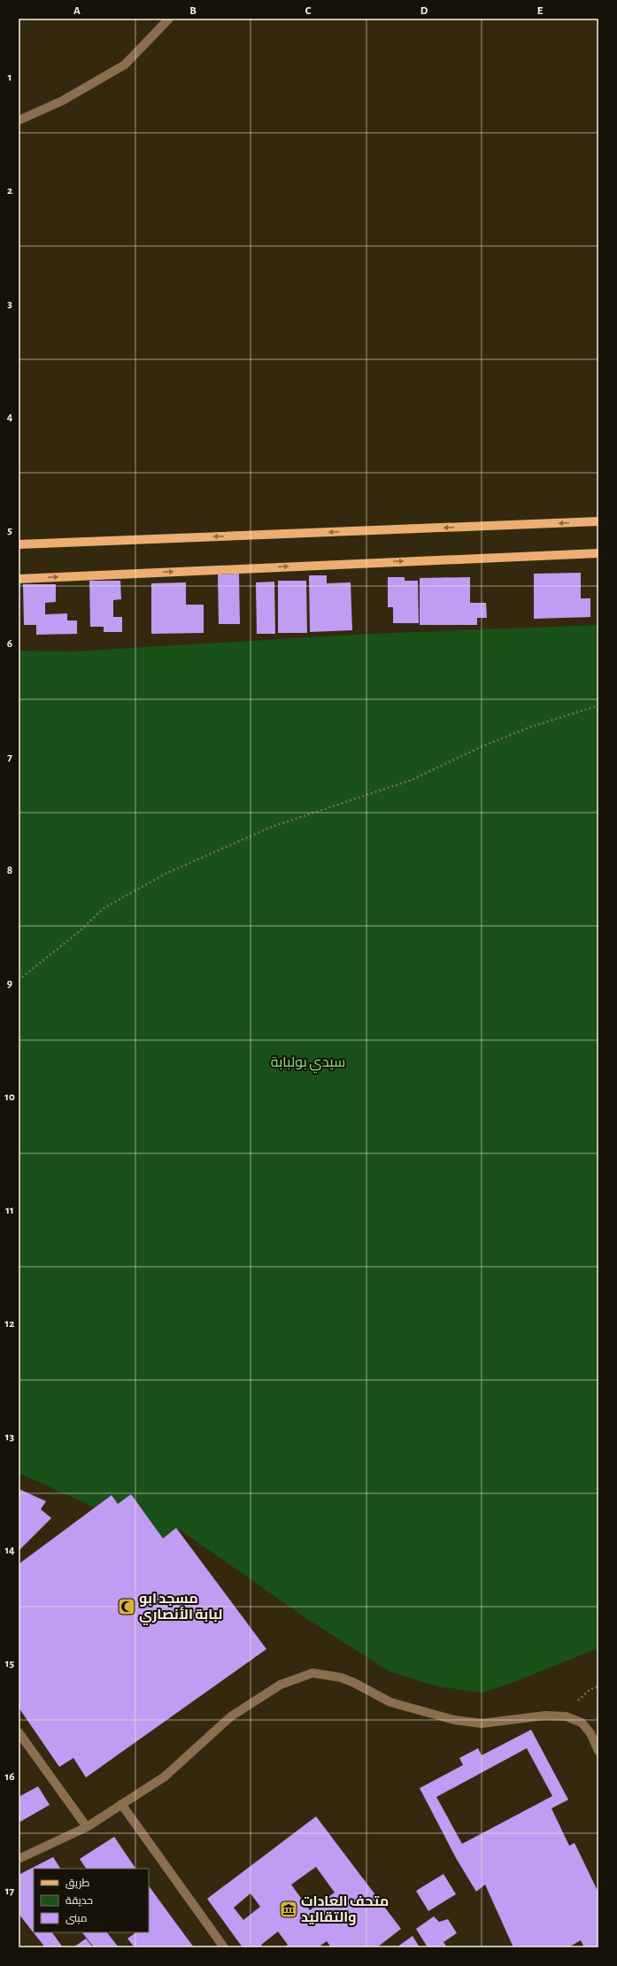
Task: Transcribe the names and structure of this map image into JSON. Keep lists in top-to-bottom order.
{
  "parks": ["سيدي بولبابة"],
  "places": {
    "mosque": ["مسجد ابو لبابة الأنصاري"],
    "museum": ["متحف العادات والتقاليد"]
  },
  "legend": ["طريق", "حديقة", "مبنى"],
  "grid": {
    "columns": [
      "A",
      "B",
      "C",
      "D",
      "E"
    ],
    "rows": [
      "1",
      "2",
      "3",
      "4",
      "5",
      "6",
      "7",
      "8",
      "9",
      "10",
      "11",
      "12",
      "13",
      "14",
      "15",
      "16",
      "17"
    ]
  }
}
